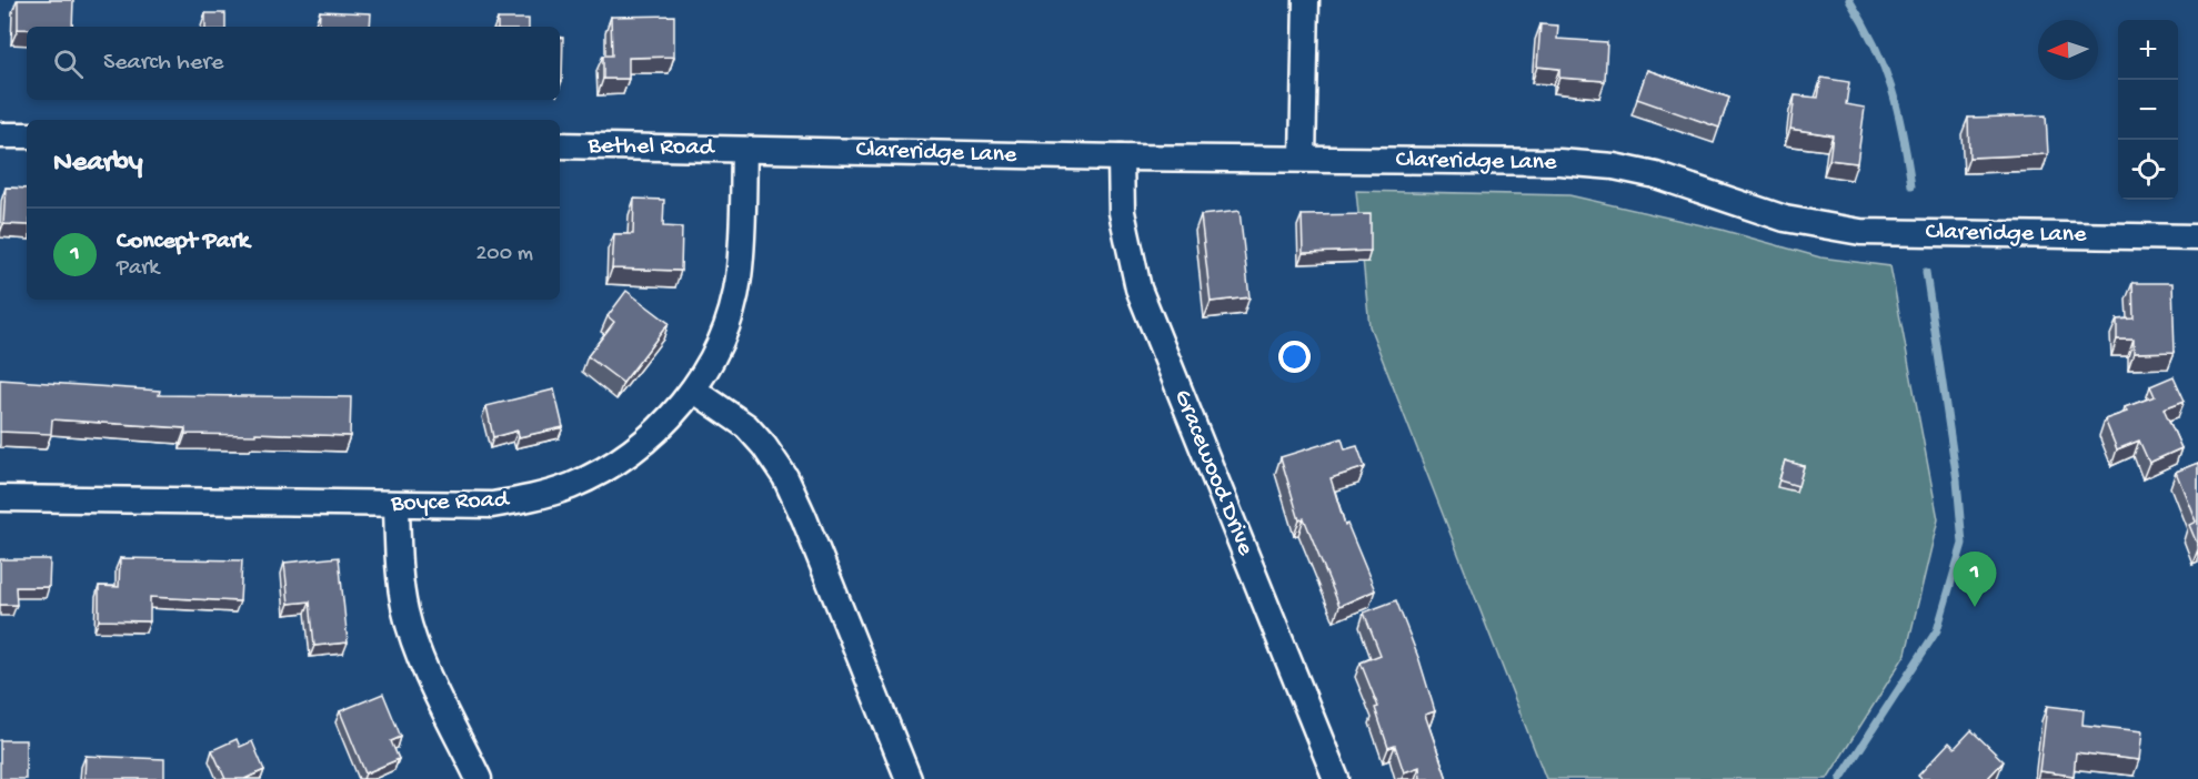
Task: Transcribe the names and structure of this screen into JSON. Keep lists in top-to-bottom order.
{
  "streets": {
    "street": [
      "Bethel Road",
      "Clareridge Lane",
      "Gracewood Drive",
      "Boyce Road"
    ]
  },
  "crossings": [
    ["Bethel Road", "Clareridge Lane"],
    ["Bethel Road", "Boyce Road"],
    ["Clareridge Lane", "Gracewood Drive"],
    ["Clareridge Lane", "Boyce Road"]
  ],
  "north": "left",
  "page": {
    "map_buttons": ["+", "−"],
    "search": "Search here",
    "heading": "Nearby",
    "list": [
      {
        "mark": "1",
        "name": "Concept Park",
        "note": "Park",
        "value": "200 m"
      }
    ],
    "pins": "1"
  }
}
